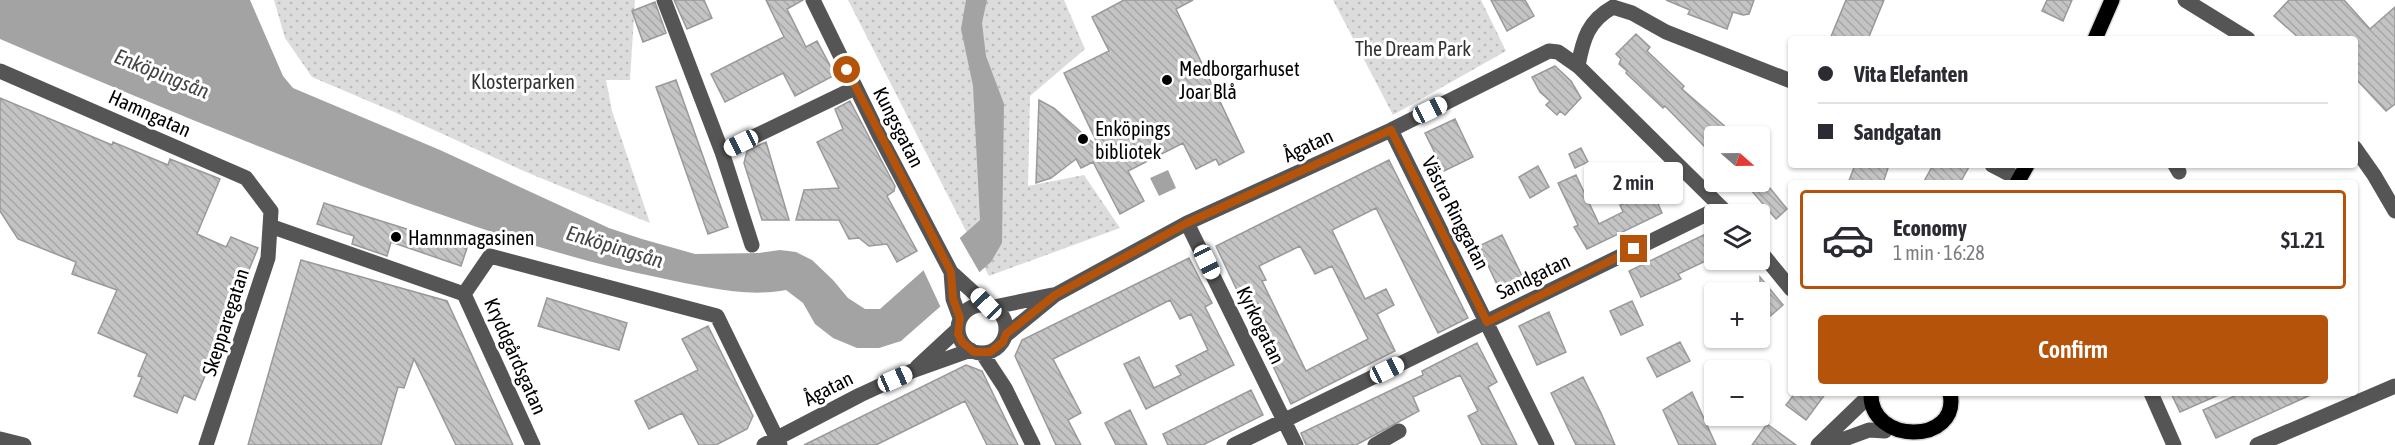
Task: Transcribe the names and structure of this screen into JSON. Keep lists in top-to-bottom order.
{
  "streets": {
    "street": [
      "Hamngatan",
      "Kungsgatan",
      "Ågatan",
      "Västra Ringgatan",
      "Sandgatan",
      "Skepparegatan",
      "Kyrkogatan",
      "Kryddgårdsgatan"
    ]
  },
  "crossings": [
    ["Hamngatan", "Skepparegatan"],
    ["Ågatan", "Västra Ringgatan"],
    ["Ågatan", "Kyrkogatan"],
    ["Ågatan", "Kryddgårdsgatan"],
    ["Västra Ringgatan", "Sandgatan"],
    ["Sandgatan", "Kyrkogatan"]
  ],
  "water": ["Enköpingsån"],
  "parks": ["The Dream Park", "Klosterparken"],
  "places": ["Medborgarhuset Joar Blå", "Enköpings bibliotek", "Hamnmagasinen"],
  "north": "right",
  "page": {
    "banner": ["Vita Elefanten", "Sandgatan"],
    "map_buttons": ["+", "−"],
    "bubble": "2 min",
    "list": [
      {
        "name": "Economy",
        "note": "1 min · 16:28",
        "value": "$1.21"
      }
    ],
    "buttons": "Confirm"
  }
}
